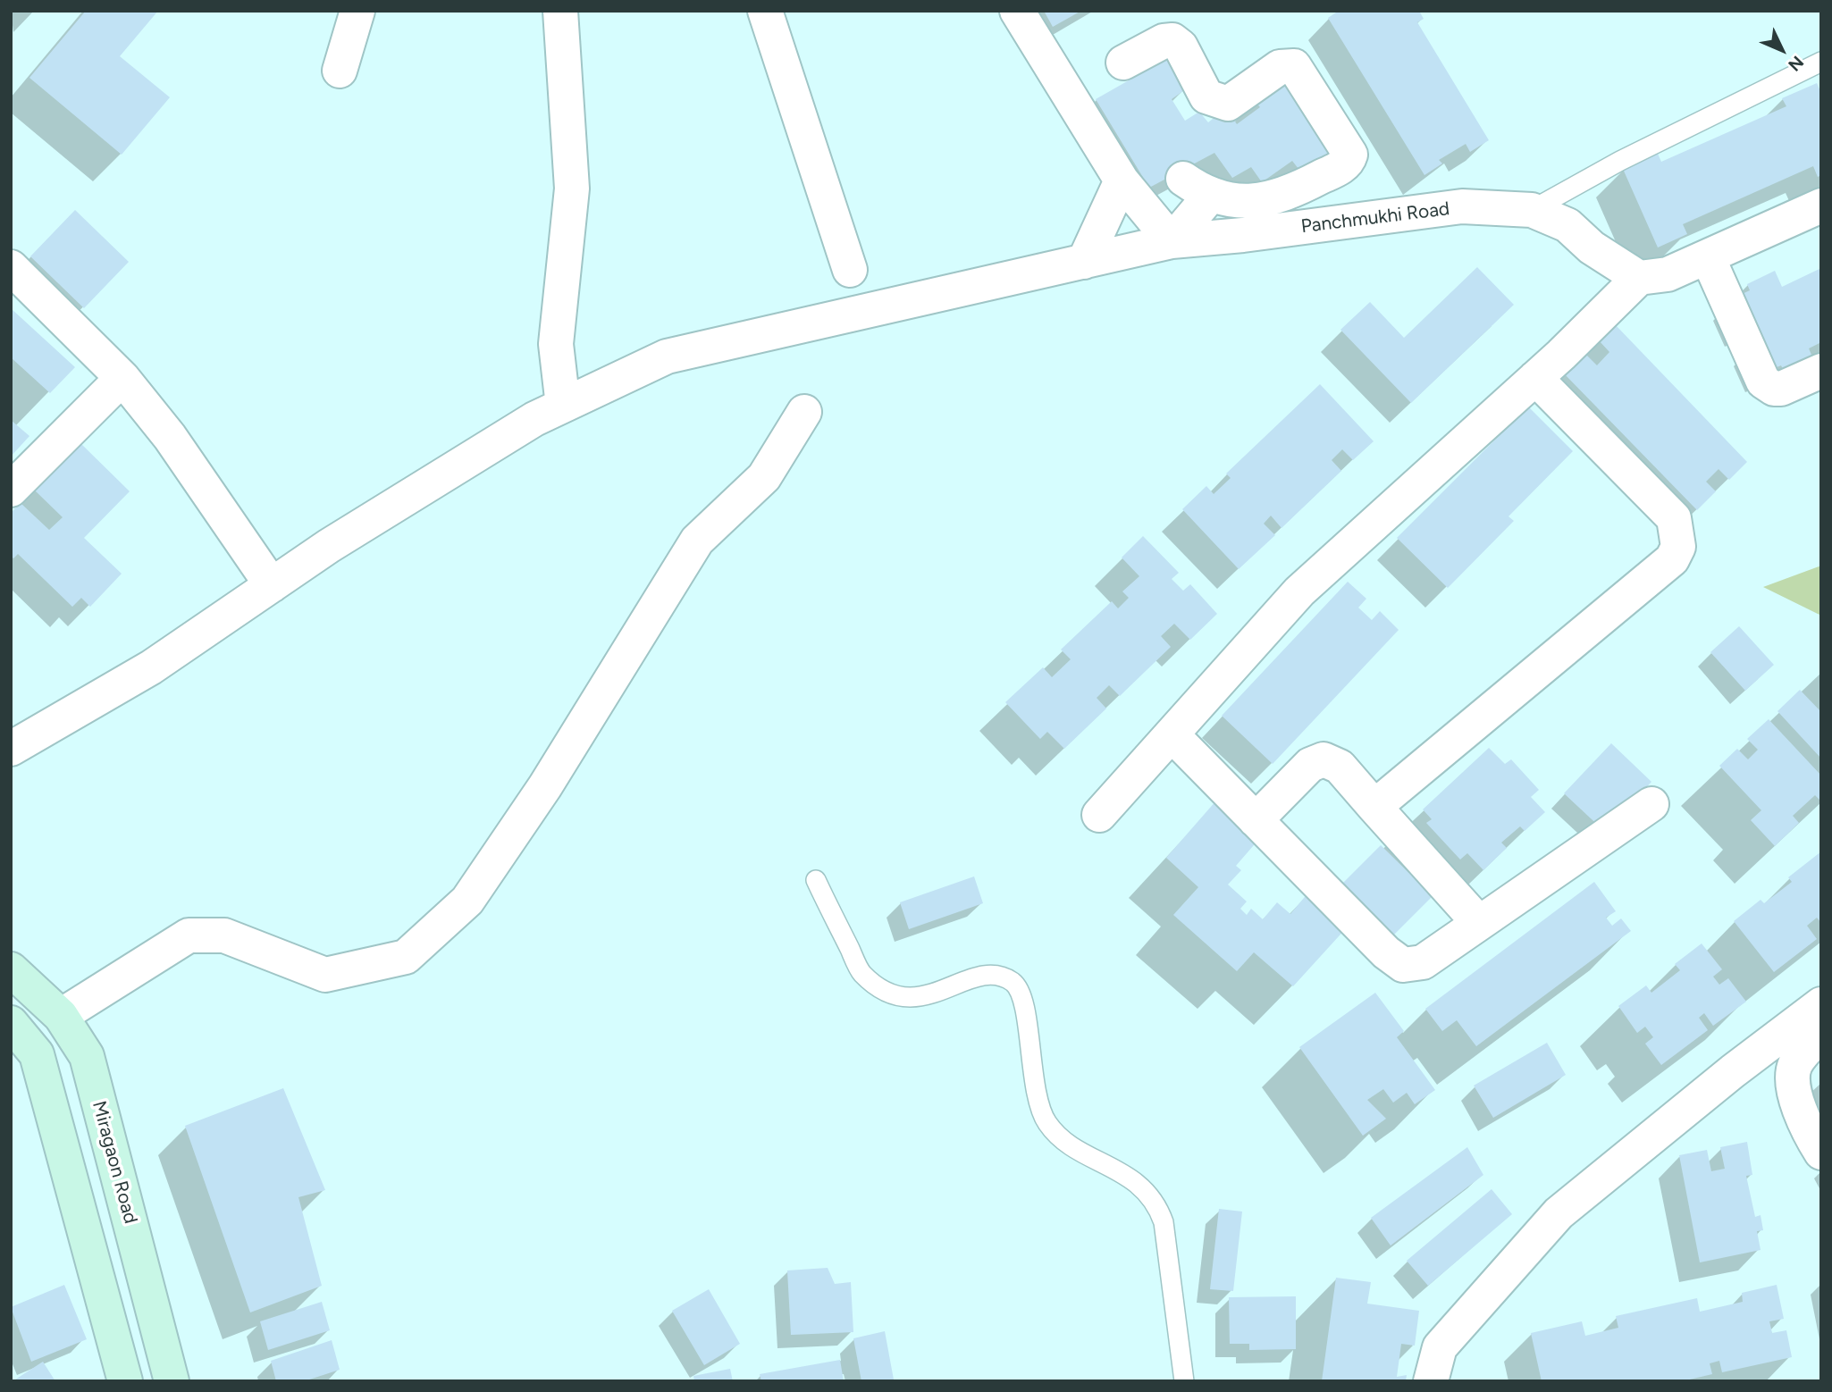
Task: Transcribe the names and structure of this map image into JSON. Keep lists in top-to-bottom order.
{
  "streets": {
    "main road": ["Miragaon Road"],
    "street": ["Panchmukhi Road"]
  },
  "north": "bottom right"
}
